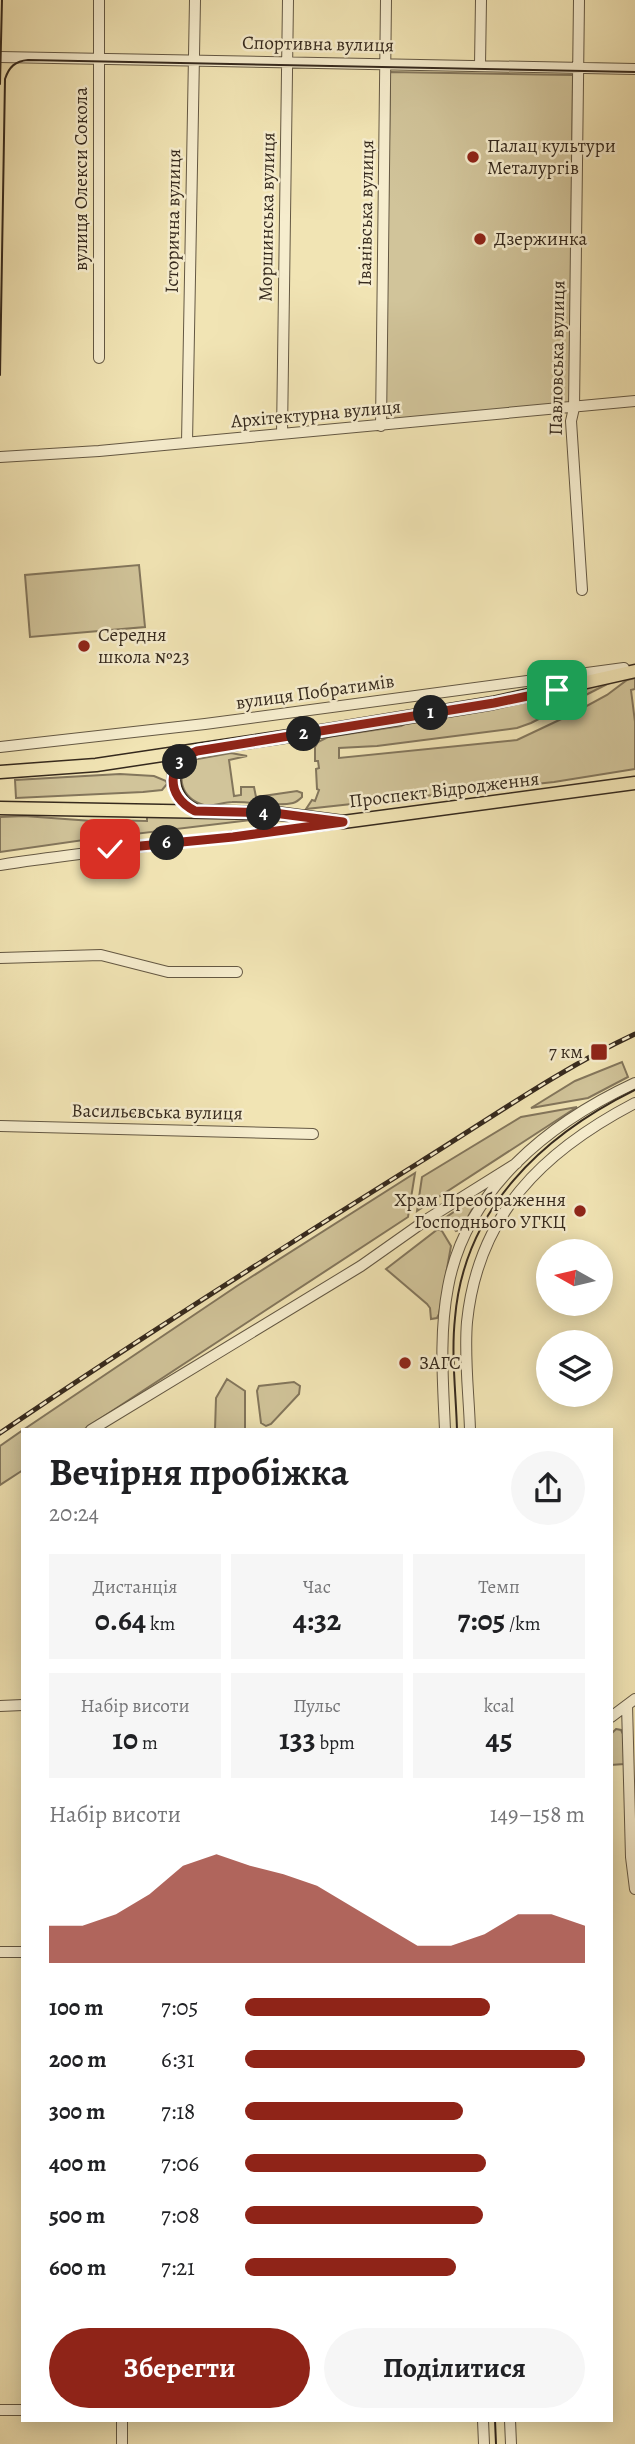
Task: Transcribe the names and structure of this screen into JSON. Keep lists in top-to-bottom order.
{
  "streets": {
    "main road": ["Проспект Відродження"],
    "street": [
      "Спортивна вулиця",
      "вулиця Олекси Сокола",
      "Іванівська вулиця",
      "Моршинська вулиця",
      "Історична вулиця",
      "Павловська вулиця",
      "Архітектурна вулиця",
      "вулиця Побратимів",
      "Васильєвська вулиця"
    ]
  },
  "crossings": [
    ["Спортивна вулиця", "вулиця Олекси Сокола"],
    ["Спортивна вулиця", "Іванівська вулиця"],
    ["Спортивна вулиця", "Моршинська вулиця"],
    ["Спортивна вулиця", "Історична вулиця"],
    ["Спортивна вулиця", "Павловська вулиця"],
    ["Іванівська вулиця", "Архітектурна вулиця"],
    ["Моршинська вулиця", "Архітектурна вулиця"],
    ["Історична вулиця", "Архітектурна вулиця"],
    ["Павловська вулиця", "Архітектурна вулиця"]
  ],
  "places": {
    "other": [
      "Палац культури Металургів",
      "Дзержинка",
      "Середня школа №23",
      "Храм Преображення Господнього УГКЦ",
      "ЗАГС"
    ],
    "transit": ["7 км"]
  },
  "north": "left",
  "page": {
    "pins": [
      "1",
      "2",
      "3",
      "4",
      "6"
    ],
    "heading": ["Вечірня пробіжка", "20:24"],
    "stats": [
      ["Дистанція", "0.64 km"],
      ["Час", "4:32"],
      ["Темп", "7:05 /km"],
      ["Набір висоти", "10 m"],
      ["Пульс", "133 bpm"],
      ["kcal", "45"]
    ],
    "chart": ["Набір висоти", "149–158 m"],
    "list": [
      {
        "name": "100 m",
        "note": "7:05"
      },
      {
        "name": "200 m",
        "note": "6:31"
      },
      {
        "name": "300 m",
        "note": "7:18"
      },
      {
        "name": "400 m",
        "note": "7:06"
      },
      {
        "name": "500 m",
        "note": "7:08"
      },
      {
        "name": "600 m",
        "note": "7:21"
      }
    ],
    "buttons": ["Зберегти", "Поділитися"]
  }
}
